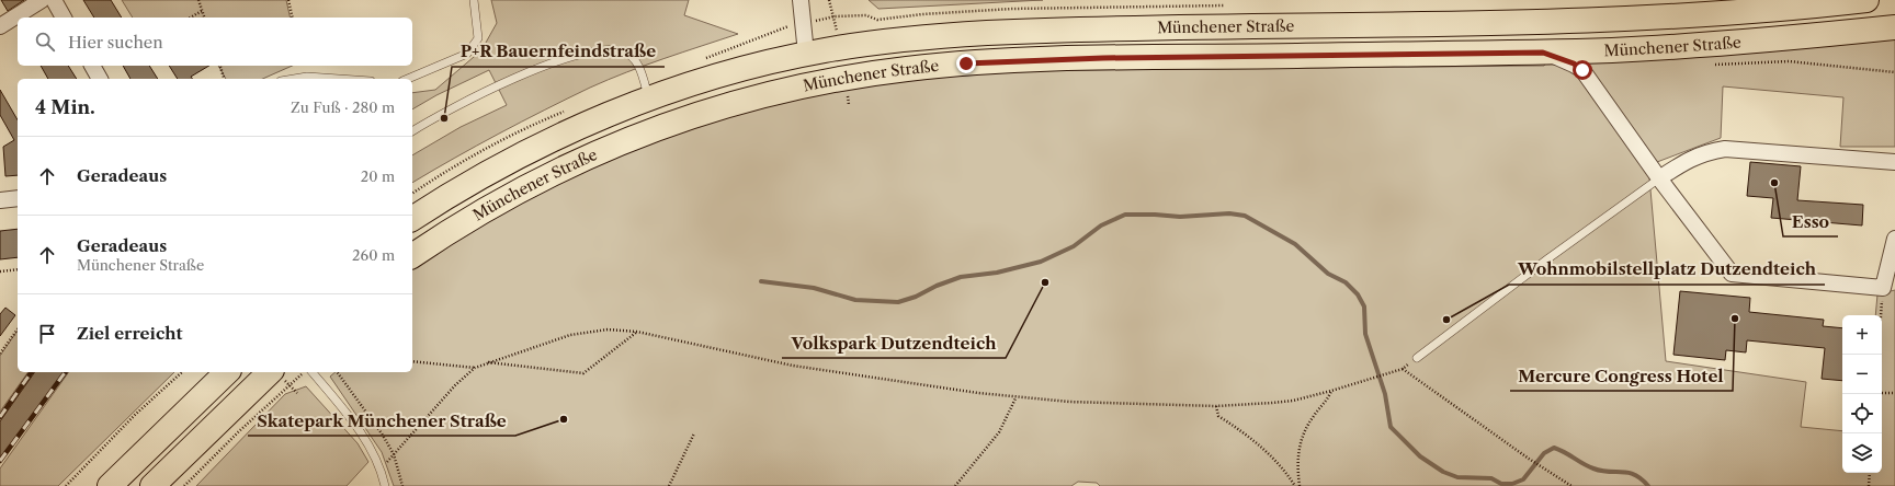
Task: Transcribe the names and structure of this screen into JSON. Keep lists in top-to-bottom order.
{
  "streets": {
    "main road": ["Münchener Straße"]
  },
  "places": [
    "P+R Bauernfeindstraße",
    "Esso",
    "Volkspark Dutzendteich",
    "Mercure Congress Hotel",
    "Wohnmobilstellplatz Dutzendteich",
    "Skatepark Münchener Straße"
  ],
  "page": {
    "search": "Hier suchen",
    "heading": ["4 Min.", "Zu Fuß · 280 m"],
    "list": [
      ["Geradeaus", "20 m"],
      ["Geradeaus", "Münchener Straße", "260 m"],
      "Ziel erreicht"
    ],
    "map_buttons": ["+", "−"]
  }
}
